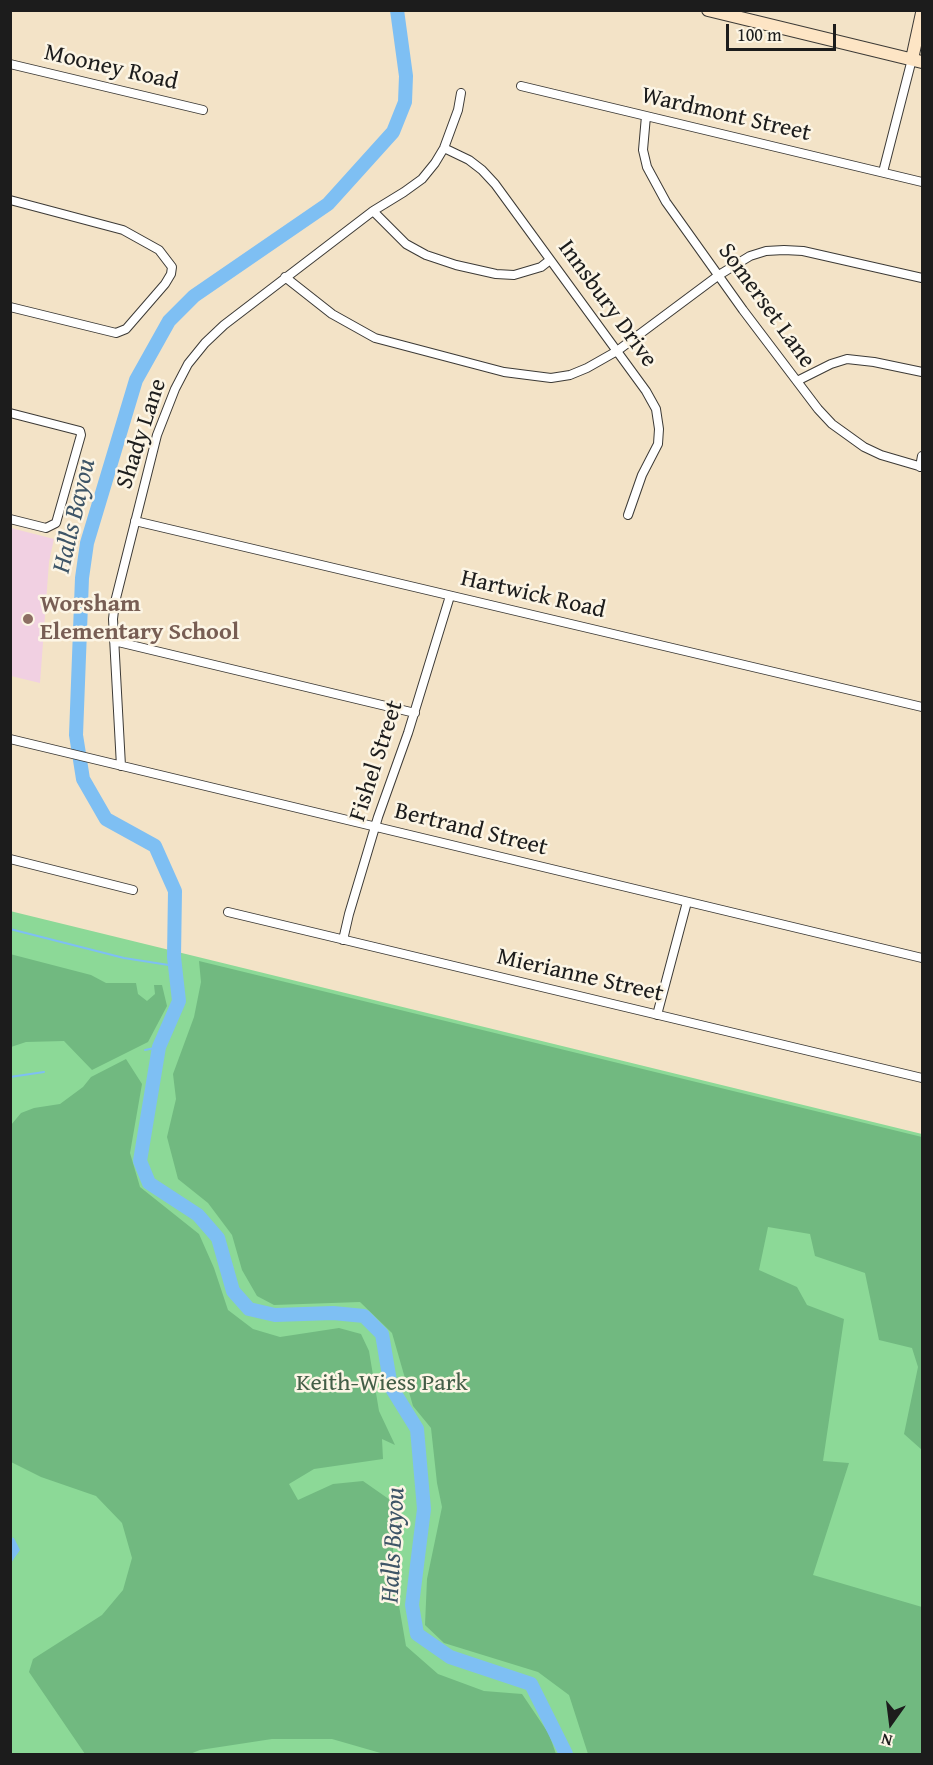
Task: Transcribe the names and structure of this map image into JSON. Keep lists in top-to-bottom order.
{
  "streets": {
    "street": [
      "Mooney Road",
      "Wardmont Street",
      "Innsbury Drive",
      "Somerset Lane",
      "Shady Lane",
      "Hartwick Road",
      "Fishel Street",
      "Bertrand Street",
      "Mierianne Street"
    ]
  },
  "crossings": [
    ["Wardmont Street", "Somerset Lane"],
    ["Innsbury Drive", "Shady Lane"],
    ["Shady Lane", "Hartwick Road"],
    ["Shady Lane", "Bertrand Street"],
    ["Hartwick Road", "Fishel Street"],
    ["Fishel Street", "Bertrand Street"],
    ["Fishel Street", "Mierianne Street"]
  ],
  "water": ["Halls Bayou"],
  "parks": ["Keith-Wiess Park"],
  "places": ["Worsham Elementary School"],
  "scale_bar": "100 m",
  "north": "bottom"
}
